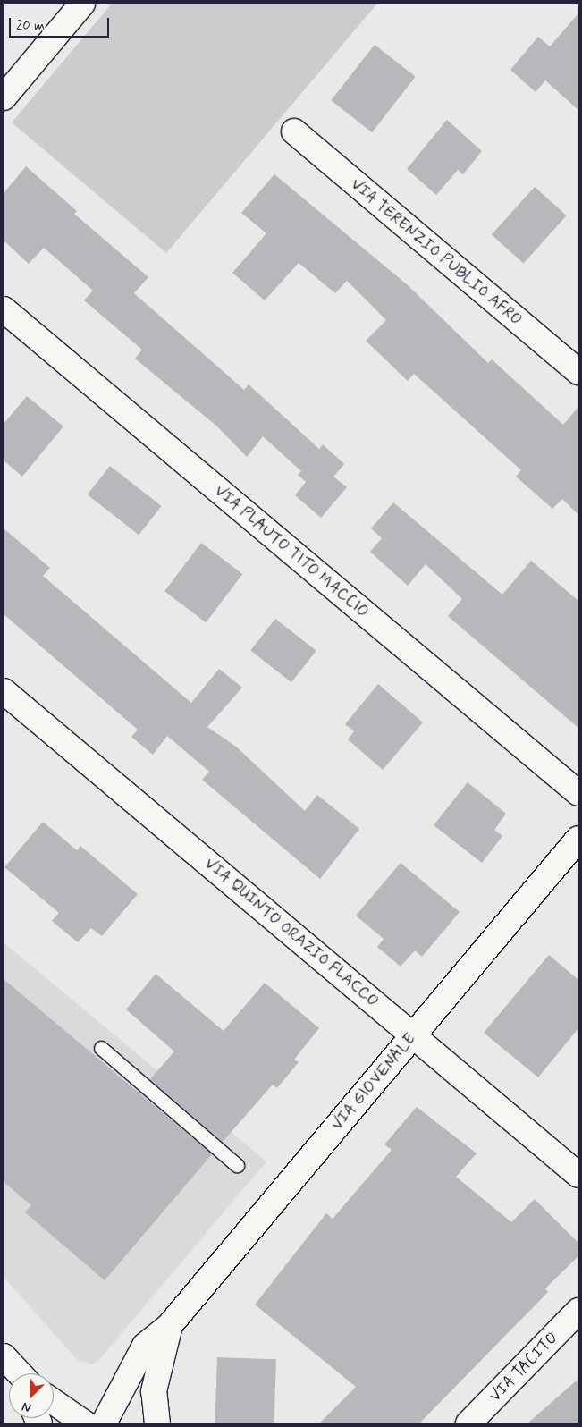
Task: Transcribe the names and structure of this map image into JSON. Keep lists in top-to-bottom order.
{
  "streets": {
    "street": [
      "VIA TERENZIO PUBLIO AFRO",
      "VIA PLAUTO TITO MACCIO",
      "VIA QUINTO ORAZIO FLACCO",
      "VIA GIOVENALE",
      "VIA TACITO"
    ]
  },
  "crossings": [
    ["VIA QUINTO ORAZIO FLACCO", "VIA GIOVENALE"]
  ],
  "scale_bar": "20 m",
  "north": "bottom left"
}
